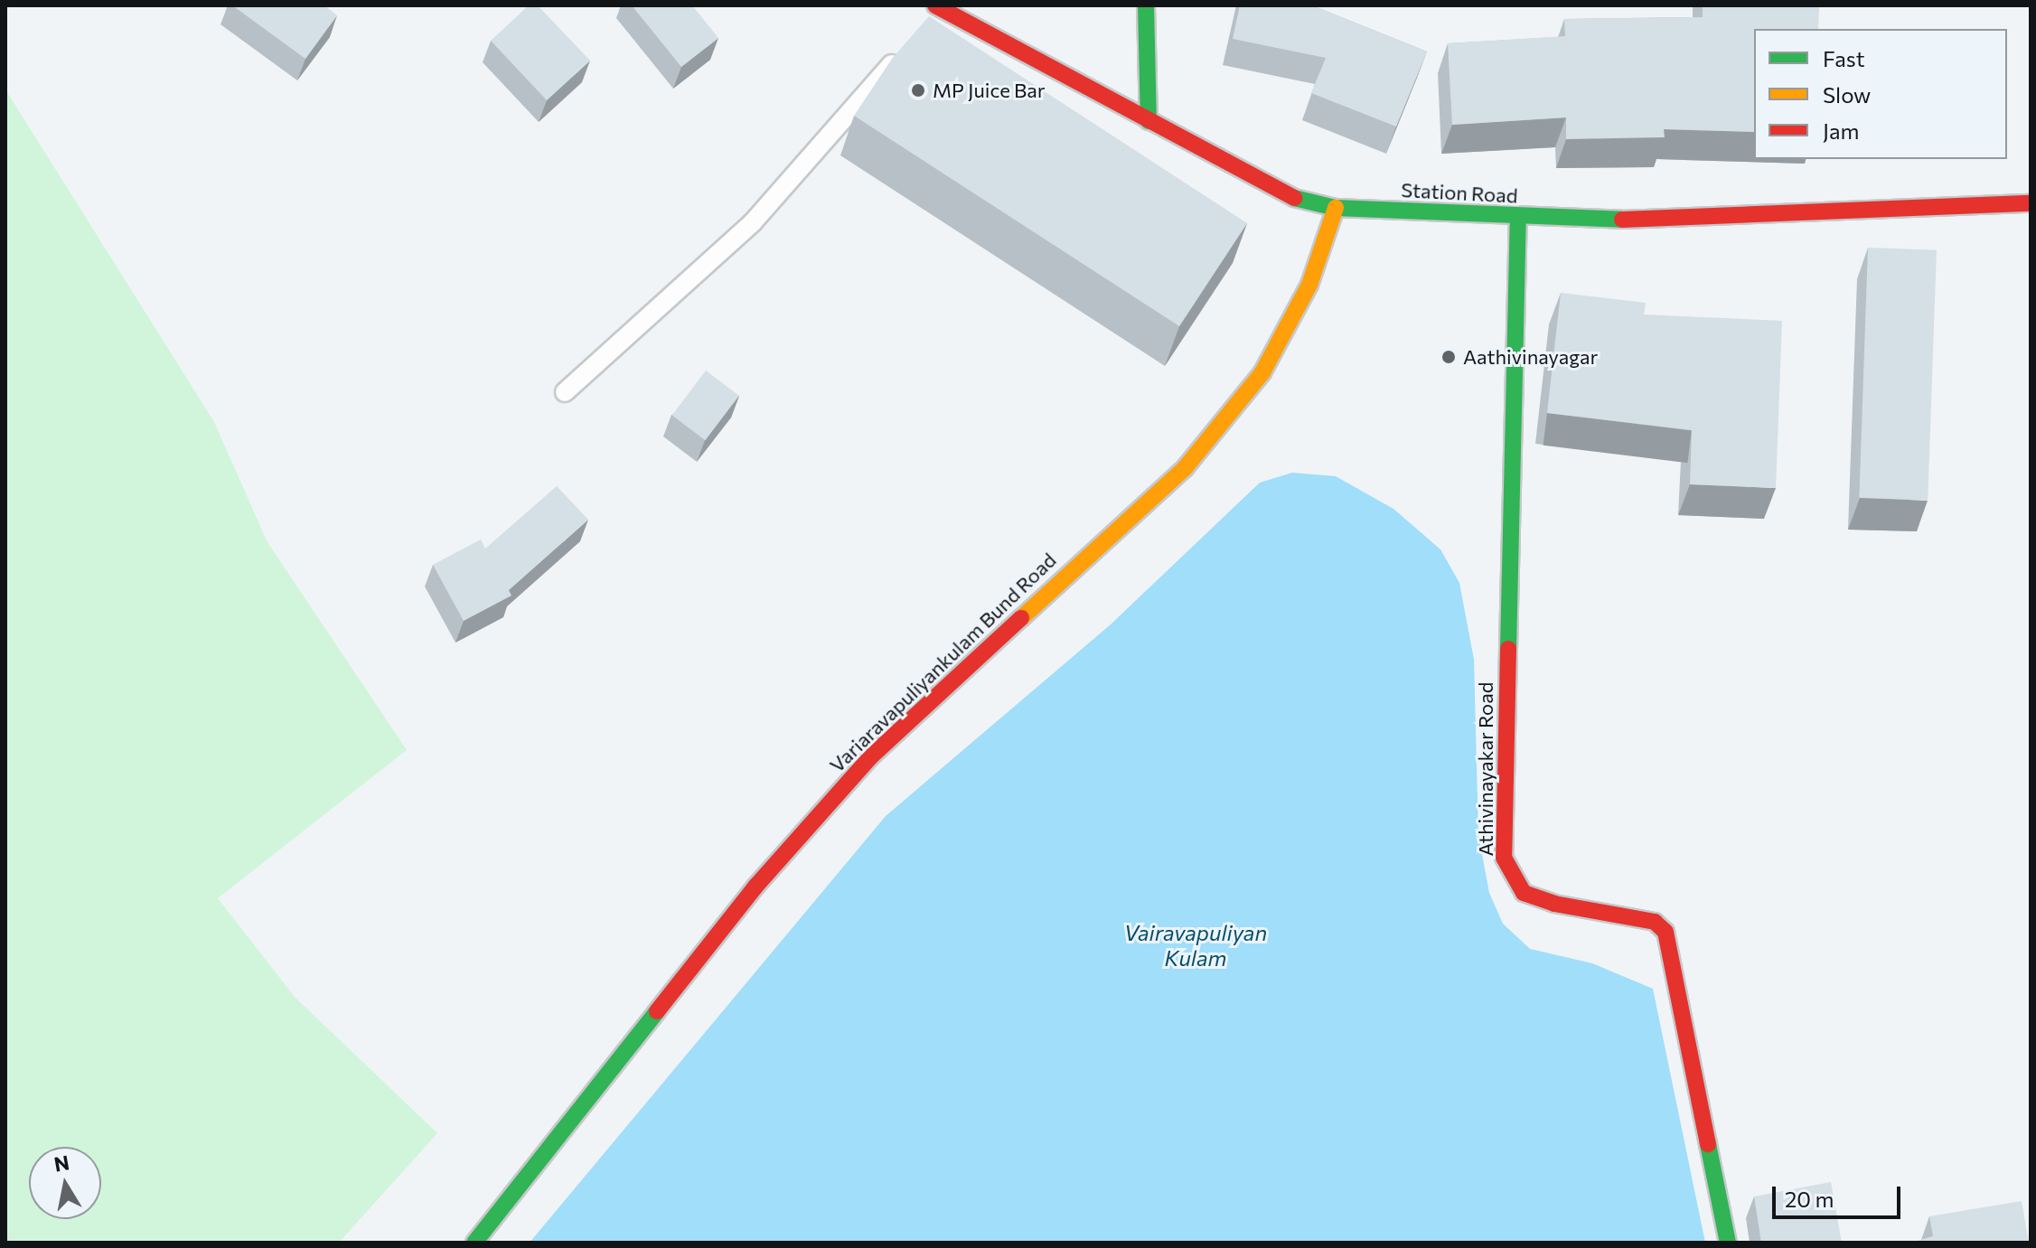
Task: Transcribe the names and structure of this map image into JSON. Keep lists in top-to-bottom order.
{
  "streets": {
    "street": ["Station Road", "Variaravapuliyankulam Bund Road", "Athivinayakar Road"]
  },
  "crossings": [
    ["Station Road", "Variaravapuliyankulam Bund Road"],
    ["Station Road", "Athivinayakar Road"]
  ],
  "water": ["Vairavapuliyan Kulam"],
  "places": ["MP Juice Bar", "Aathivinayagar"],
  "legend": ["Fast", "Slow", "Jam"],
  "scale_bar": "20 m",
  "north": "top"
}
